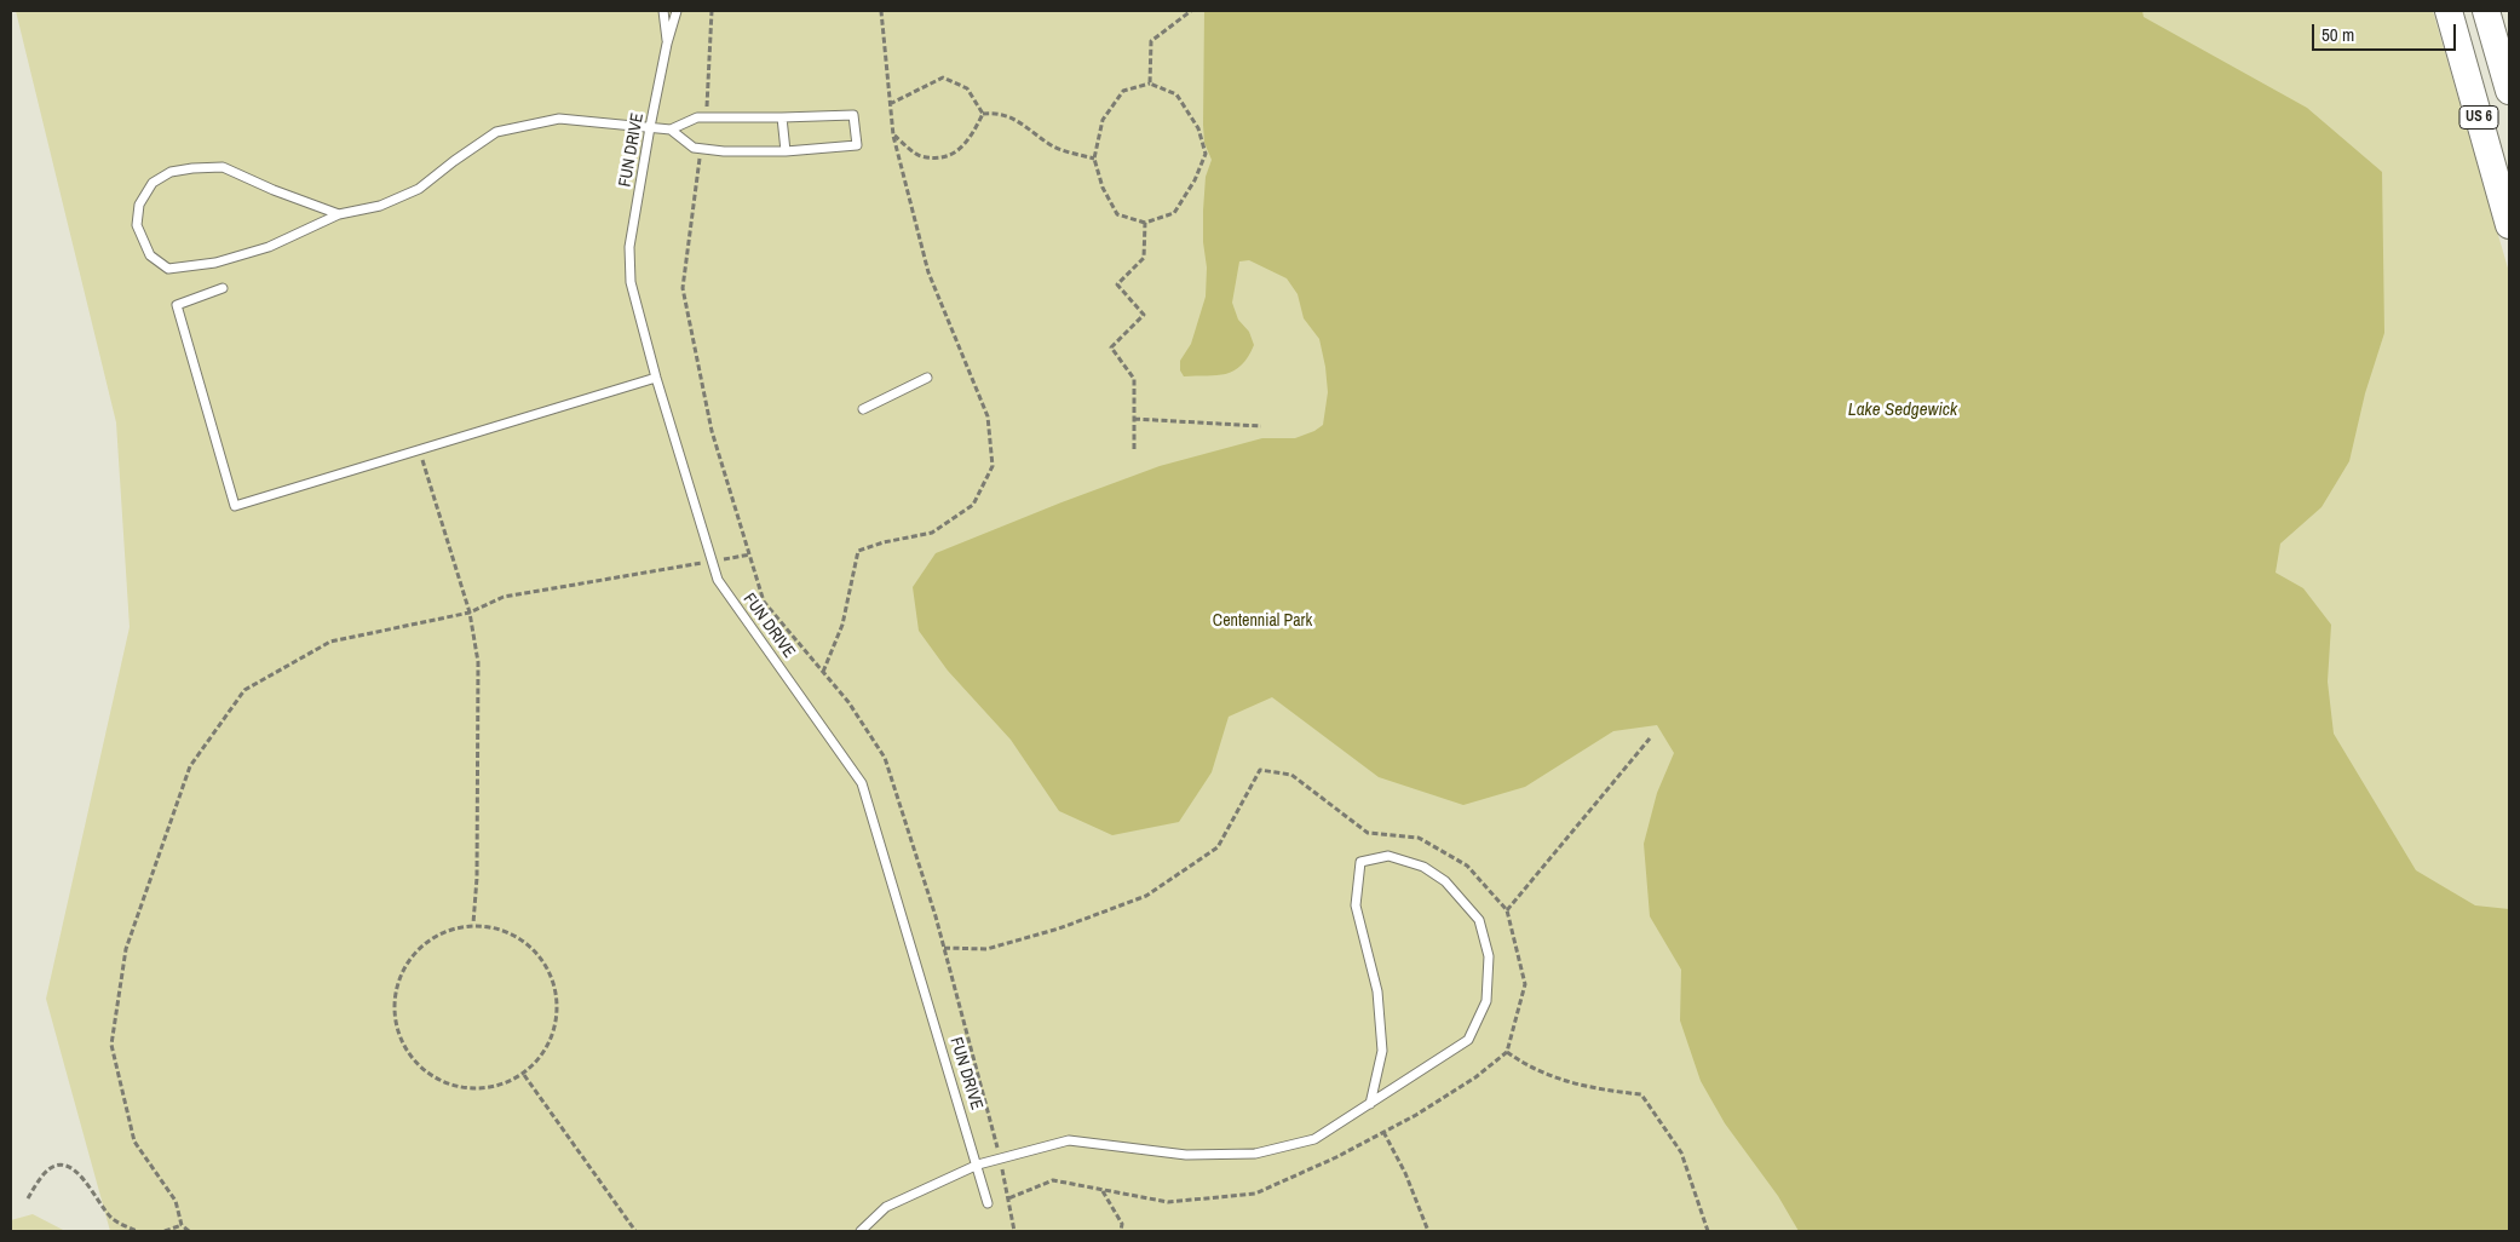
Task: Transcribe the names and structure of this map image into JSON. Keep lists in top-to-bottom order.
{
  "streets": {
    "main road": ["US 6"],
    "lane": ["FUN DRIVE"]
  },
  "water": ["Lake Sedgewick"],
  "parks": ["Centennial Park"],
  "scale_bar": "50 m"
}
